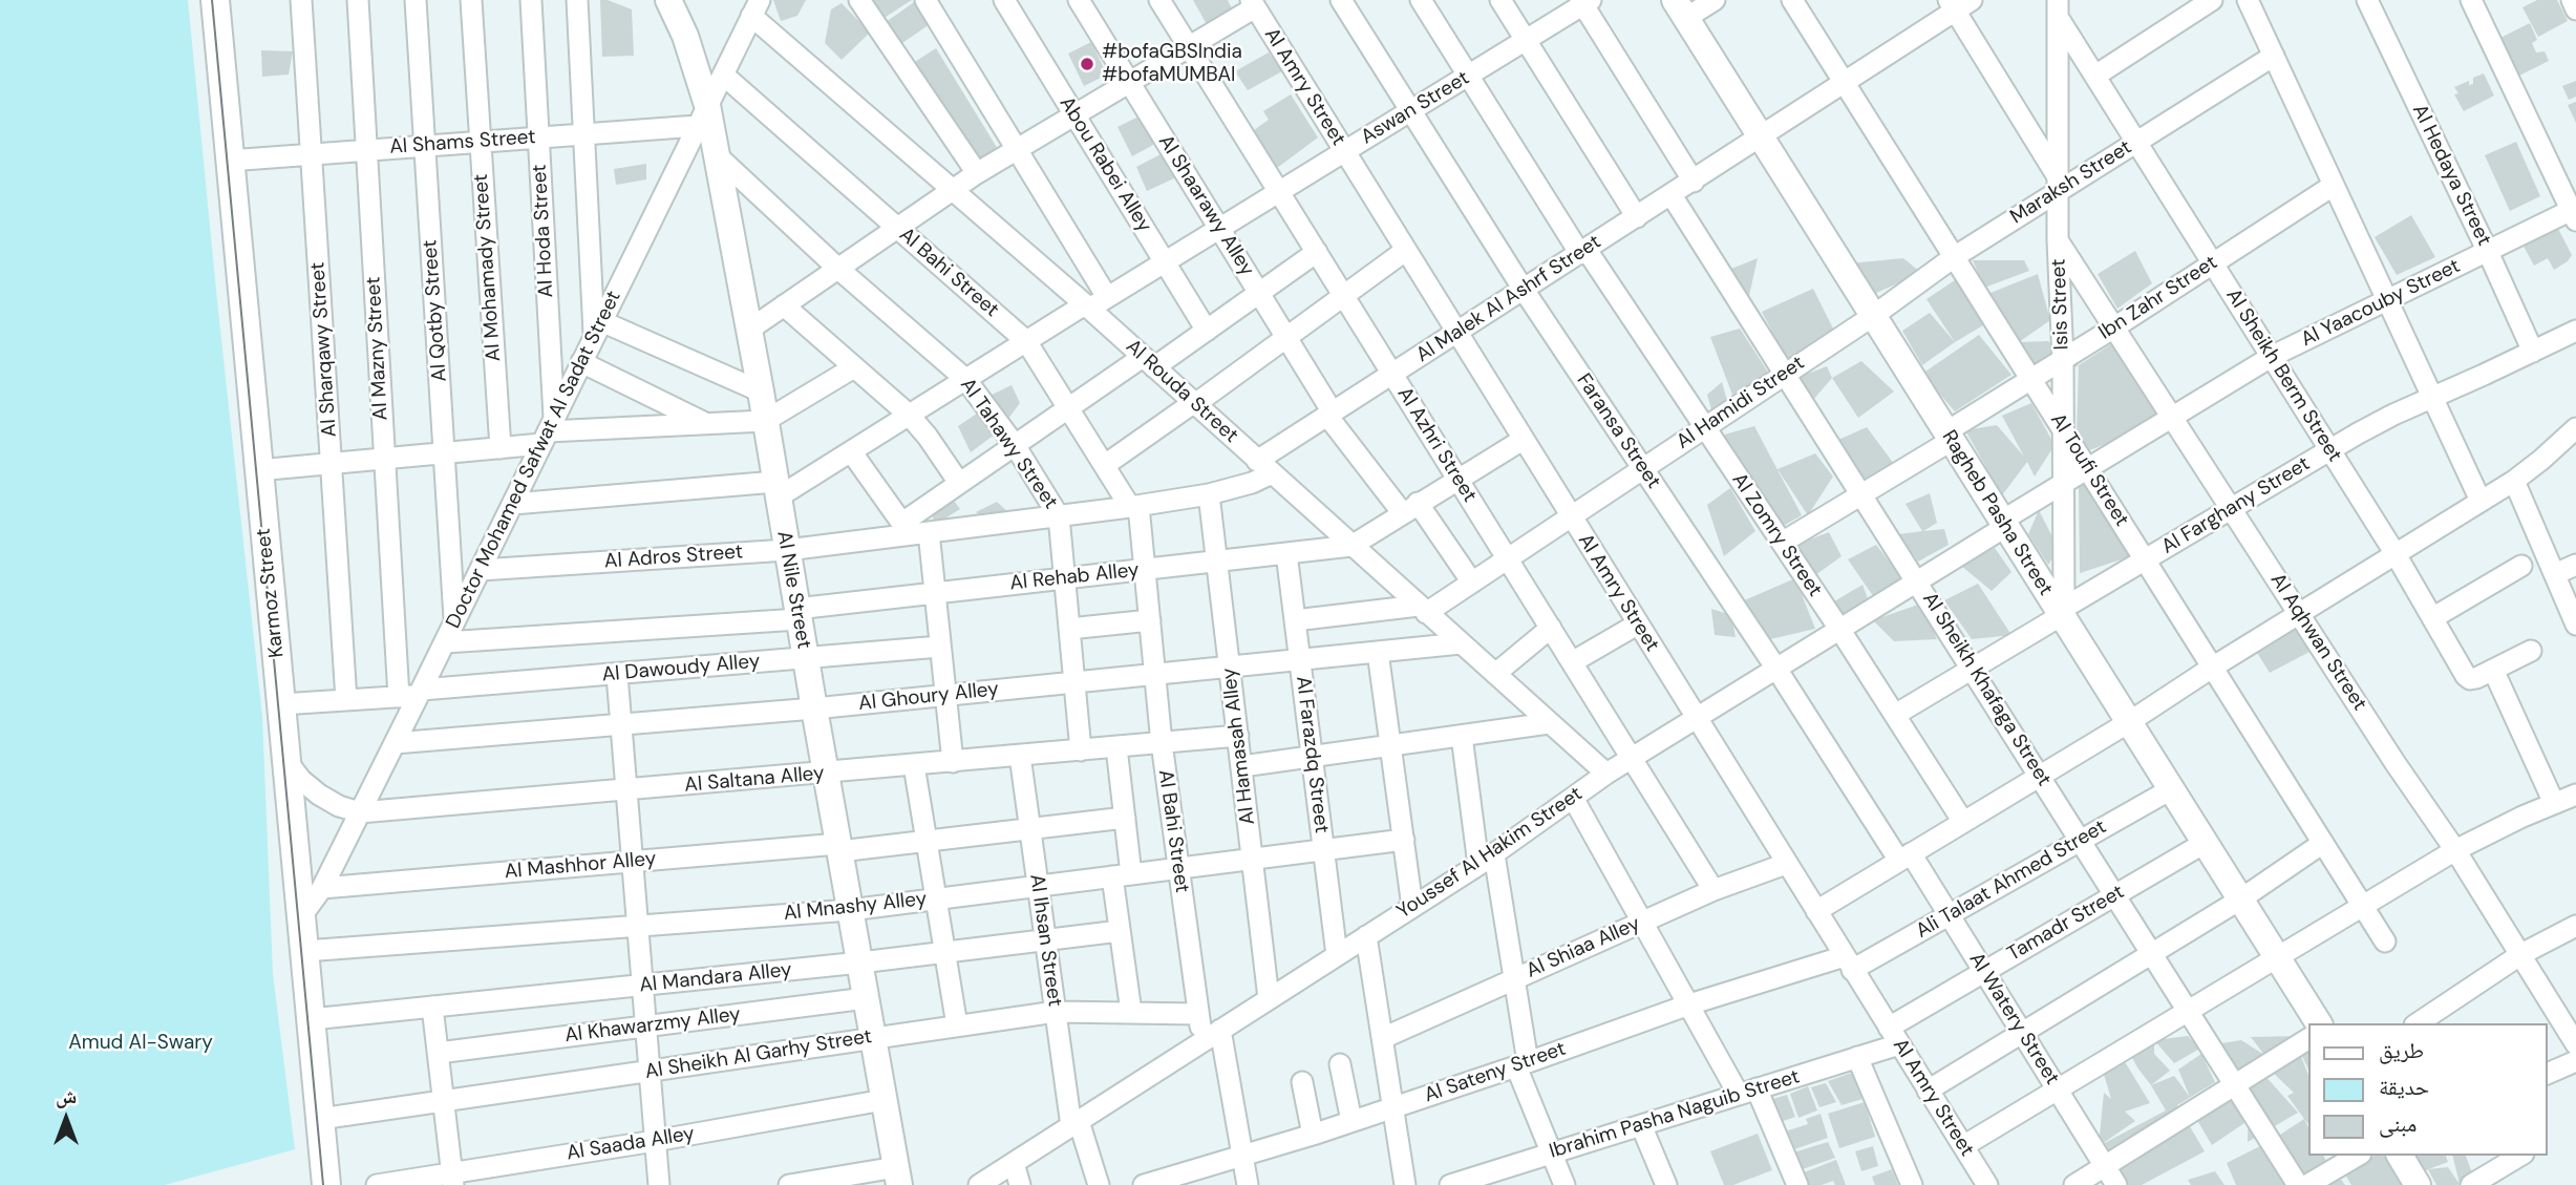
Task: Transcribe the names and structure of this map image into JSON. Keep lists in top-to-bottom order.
{
  "streets": {
    "main road": ["Karmoz Street"],
    "street": [
      "Al Amry Street",
      "Aswan Street",
      "Al Shams Street",
      "Abou Rabei Alley",
      "Al Hedaya Street",
      "Maraksh Street",
      "Al Shaarawy Alley",
      "Al Hoda Street",
      "Al Mohamady Street",
      "Al Bahi Street",
      "Ibn Zahr Street",
      "Al Malek Al Ashrf Street",
      "Al Yaacouby Street",
      "Isis Street",
      "Al Qotby Street",
      "Al Mazny Street",
      "Al Sharqawy Street",
      "Al Sheikh Berm Street",
      "Al Rouda Street",
      "Al Hamidi Street",
      "Faransa Street",
      "Al Tahawy Street",
      "Al Azhri Street",
      "Doctor Mohamed Safwat Al Sadat Street",
      "Al Toufi Street",
      "Al Farghany Street",
      "Ragheb Pasha Street",
      "Al Zomry Street",
      "Al Adros Street",
      "Al Rehab Alley",
      "Al Nile Street",
      "Al Aqhwan Street",
      "Al Dawoudy Alley",
      "Al Sheikh Khafaga Street",
      "Al Ghoury Alley",
      "Al Hamasah Alley",
      "Al Farazdq Street",
      "Al Saltana Alley",
      "Youssef Al Hakim Street",
      "Al Mashhor Alley",
      "Ali Talaat Ahmed Street",
      "Al Mnashy Alley",
      "Tamadr Street",
      "Al Ihsan Street",
      "Al Shiaa Alley",
      "Al Mandara Alley",
      "Al Watery Street",
      "Al Khawarzmy Alley",
      "Al Sheikh Al Garhy Street",
      "Al Sateny Street",
      "Ibrahim Pasha Naguib Street",
      "Al Saada Alley"
    ]
  },
  "crossings": [
    ["Al Amry Street", "Aswan Street"],
    ["Al Amry Street", "Al Malek Al Ashrf Street"],
    ["Al Amry Street", "Al Hamidi Street"],
    ["Al Amry Street", "Youssef Al Hakim Street"],
    ["Al Amry Street", "Ali Talaat Ahmed Street"],
    ["Al Amry Street", "Tamadr Street"],
    ["Al Amry Street", "Al Shiaa Alley"],
    ["Al Amry Street", "Al Sateny Street"],
    ["Al Amry Street", "Ibrahim Pasha Naguib Street"],
    ["Aswan Street", "Abou Rabei Alley"],
    ["Aswan Street", "Al Shaarawy Alley"],
    ["Aswan Street", "Al Bahi Street"],
    ["Aswan Street", "Al Rouda Street"],
    ["Aswan Street", "Faransa Street"],
    ["Aswan Street", "Al Tahawy Street"],
    ["Aswan Street", "Al Azhri Street"],
    ["Aswan Street", "Al Zomry Street"],
    ["Aswan Street", "Al Nile Street"],
    ["Al Shams Street", "Al Hoda Street"],
    ["Al Shams Street", "Al Mohamady Street"],
    ["Al Shams Street", "Al Qotby Street"],
    ["Al Shams Street", "Al Mazny Street"],
    ["Al Shams Street", "Al Sharqawy Street"],
    ["Al Shams Street", "Doctor Mohamed Safwat Al Sadat Street"],
    ["Al Shams Street", "Al Nile Street"],
    ["Al Shams Street", "Karmoz Street"],
    ["Al Hedaya Street", "Al Yaacouby Street"],
    ["Al Hedaya Street", "Al Farghany Street"],
    ["Maraksh Street", "Isis Street"],
    ["Maraksh Street", "Al Sheikh Berm Street"],
    ["Maraksh Street", "Al Hamidi Street"],
    ["Maraksh Street", "Al Toufi Street"],
    ["Maraksh Street", "Ragheb Pasha Street"],
    ["Al Shaarawy Alley", "Al Malek Al Ashrf Street"],
    ["Al Shaarawy Alley", "Al Hamidi Street"],
    ["Al Hoda Street", "Doctor Mohamed Safwat Al Sadat Street"],
    ["Al Bahi Street", "Doctor Mohamed Safwat Al Sadat Street"],
    ["Al Bahi Street", "Al Adros Street"],
    ["Al Bahi Street", "Al Rehab Alley"],
    ["Al Bahi Street", "Al Ghoury Alley"],
    ["Al Bahi Street", "Al Saltana Alley"],
    ["Al Bahi Street", "Youssef Al Hakim Street"],
    ["Al Bahi Street", "Al Mnashy Alley"],
    ["Al Bahi Street", "Al Sheikh Al Garhy Street"],
    ["Ibn Zahr Street", "Isis Street"],
    ["Ibn Zahr Street", "Al Sheikh Berm Street"],
    ["Ibn Zahr Street", "Al Toufi Street"],
    ["Ibn Zahr Street", "Ragheb Pasha Street"],
    ["Ibn Zahr Street", "Al Zomry Street"],
    ["Ibn Zahr Street", "Al Aqhwan Street"],
    ["Ibn Zahr Street", "Al Sheikh Khafaga Street"],
    ["Al Malek Al Ashrf Street", "Al Rouda Street"],
    ["Al Malek Al Ashrf Street", "Faransa Street"],
    ["Al Malek Al Ashrf Street", "Al Azhri Street"],
    ["Al Malek Al Ashrf Street", "Al Toufi Street"],
    ["Al Malek Al Ashrf Street", "Ragheb Pasha Street"],
    ["Al Malek Al Ashrf Street", "Al Zomry Street"],
    ["Al Malek Al Ashrf Street", "Al Adros Street"],
    ["Al Malek Al Ashrf Street", "Al Sheikh Khafaga Street"],
    ["Al Yaacouby Street", "Isis Street"],
    ["Al Yaacouby Street", "Al Sheikh Berm Street"],
    ["Al Yaacouby Street", "Al Toufi Street"],
    ["Al Yaacouby Street", "Ragheb Pasha Street"],
    ["Al Yaacouby Street", "Al Aqhwan Street"],
    ["Al Yaacouby Street", "Youssef Al Hakim Street"],
    ["Isis Street", "Al Sheikh Berm Street"],
    ["Isis Street", "Al Toufi Street"],
    ["Isis Street", "Al Farghany Street"],
    ["Isis Street", "Ragheb Pasha Street"],
    ["Isis Street", "Al Aqhwan Street"],
    ["Al Qotby Street", "Doctor Mohamed Safwat Al Sadat Street"],
    ["Al Mazny Street", "Doctor Mohamed Safwat Al Sadat Street"],
    ["Al Mazny Street", "Al Dawoudy Alley"],
    ["Al Sharqawy Street", "Al Dawoudy Alley"],
    ["Al Sheikh Berm Street", "Al Farghany Street"],
    ["Al Rouda Street", "Al Hamidi Street"],
    ["Al Rouda Street", "Doctor Mohamed Safwat Al Sadat Street"],
    ["Al Rouda Street", "Al Adros Street"],
    ["Al Rouda Street", "Al Rehab Alley"],
    ["Al Rouda Street", "Al Ghoury Alley"],
    ["Al Rouda Street", "Youssef Al Hakim Street"],
    ["Al Hamidi Street", "Faransa Street"],
    ["Al Hamidi Street", "Al Azhri Street"],
    ["Al Hamidi Street", "Ragheb Pasha Street"],
    ["Al Hamidi Street", "Al Zomry Street"],
    ["Al Hamidi Street", "Al Sheikh Khafaga Street"],
    ["Faransa Street", "Youssef Al Hakim Street"],
    ["Faransa Street", "Al Watery Street"],
    ["Al Tahawy Street", "Al Adros Street"],
    ["Al Tahawy Street", "Al Rehab Alley"],
    ["Al Tahawy Street", "Al Nile Street"],
    ["Al Tahawy Street", "Al Ghoury Alley"],
    ["Al Tahawy Street", "Al Saltana Alley"],
    ["Al Azhri Street", "Youssef Al Hakim Street"],
    ["Al Azhri Street", "Al Shiaa Alley"],
    ["Doctor Mohamed Safwat Al Sadat Street", "Al Adros Street"],
    ["Doctor Mohamed Safwat Al Sadat Street", "Al Rehab Alley"],
    ["Doctor Mohamed Safwat Al Sadat Street", "Al Nile Street"],
    ["Doctor Mohamed Safwat Al Sadat Street", "Karmoz Street"],
    ["Doctor Mohamed Safwat Al Sadat Street", "Al Dawoudy Alley"],
    ["Doctor Mohamed Safwat Al Sadat Street", "Al Ghoury Alley"],
    ["Doctor Mohamed Safwat Al Sadat Street", "Al Saltana Alley"],
    ["Doctor Mohamed Safwat Al Sadat Street", "Al Mashhor Alley"],
    ["Al Toufi Street", "Al Farghany Street"],
    ["Al Farghany Street", "Ragheb Pasha Street"],
    ["Al Farghany Street", "Al Zomry Street"],
    ["Al Farghany Street", "Al Aqhwan Street"],
    ["Al Farghany Street", "Al Sheikh Khafaga Street"],
    ["Ragheb Pasha Street", "Youssef Al Hakim Street"],
    ["Ragheb Pasha Street", "Ali Talaat Ahmed Street"],
    ["Ragheb Pasha Street", "Tamadr Street"],
    ["Al Zomry Street", "Youssef Al Hakim Street"],
    ["Al Adros Street", "Al Nile Street"],
    ["Al Adros Street", "Al Hamasah Alley"],
    ["Al Rehab Alley", "Al Nile Street"],
    ["Al Rehab Alley", "Al Hamasah Alley"],
    ["Al Rehab Alley", "Al Farazdq Street"],
    ["Al Nile Street", "Al Dawoudy Alley"],
    ["Al Nile Street", "Al Ghoury Alley"],
    ["Al Nile Street", "Al Saltana Alley"],
    ["Al Nile Street", "Al Mashhor Alley"],
    ["Al Nile Street", "Al Mnashy Alley"],
    ["Al Nile Street", "Al Mandara Alley"],
    ["Al Nile Street", "Al Khawarzmy Alley"],
    ["Al Nile Street", "Al Sheikh Al Garhy Street"],
    ["Al Nile Street", "Al Saada Alley"],
    ["Karmoz Street", "Al Dawoudy Alley"],
    ["Karmoz Street", "Al Saltana Alley"],
    ["Karmoz Street", "Al Mnashy Alley"],
    ["Karmoz Street", "Al Mandara Alley"],
    ["Karmoz Street", "Al Sheikh Al Garhy Street"],
    ["Al Sheikh Khafaga Street", "Youssef Al Hakim Street"],
    ["Al Sheikh Khafaga Street", "Ali Talaat Ahmed Street"],
    ["Al Sheikh Khafaga Street", "Tamadr Street"],
    ["Al Ghoury Alley", "Al Hamasah Alley"],
    ["Al Ghoury Alley", "Al Farazdq Street"],
    ["Al Hamasah Alley", "Al Saltana Alley"],
    ["Al Hamasah Alley", "Youssef Al Hakim Street"],
    ["Al Hamasah Alley", "Al Mnashy Alley"],
    ["Al Farazdq Street", "Youssef Al Hakim Street"],
    ["Al Farazdq Street", "Al Mnashy Alley"],
    ["Al Saltana Alley", "Al Ihsan Street"],
    ["Youssef Al Hakim Street", "Al Ihsan Street"],
    ["Al Mashhor Alley", "Al Ihsan Street"],
    ["Ali Talaat Ahmed Street", "Al Watery Street"],
    ["Ali Talaat Ahmed Street", "Al Sateny Street"],
    ["Al Mnashy Alley", "Al Ihsan Street"],
    ["Tamadr Street", "Al Watery Street"],
    ["Tamadr Street", "Ibrahim Pasha Naguib Street"],
    ["Al Ihsan Street", "Al Mandara Alley"],
    ["Al Ihsan Street", "Al Sheikh Al Garhy Street"]
  ],
  "parks": ["Amud Al-Swary"],
  "places": ["#bofaGBSIndia #bofaMUMBAI"],
  "legend": ["طريق", "حديقة", "مبنى"],
  "north": "top"
}
